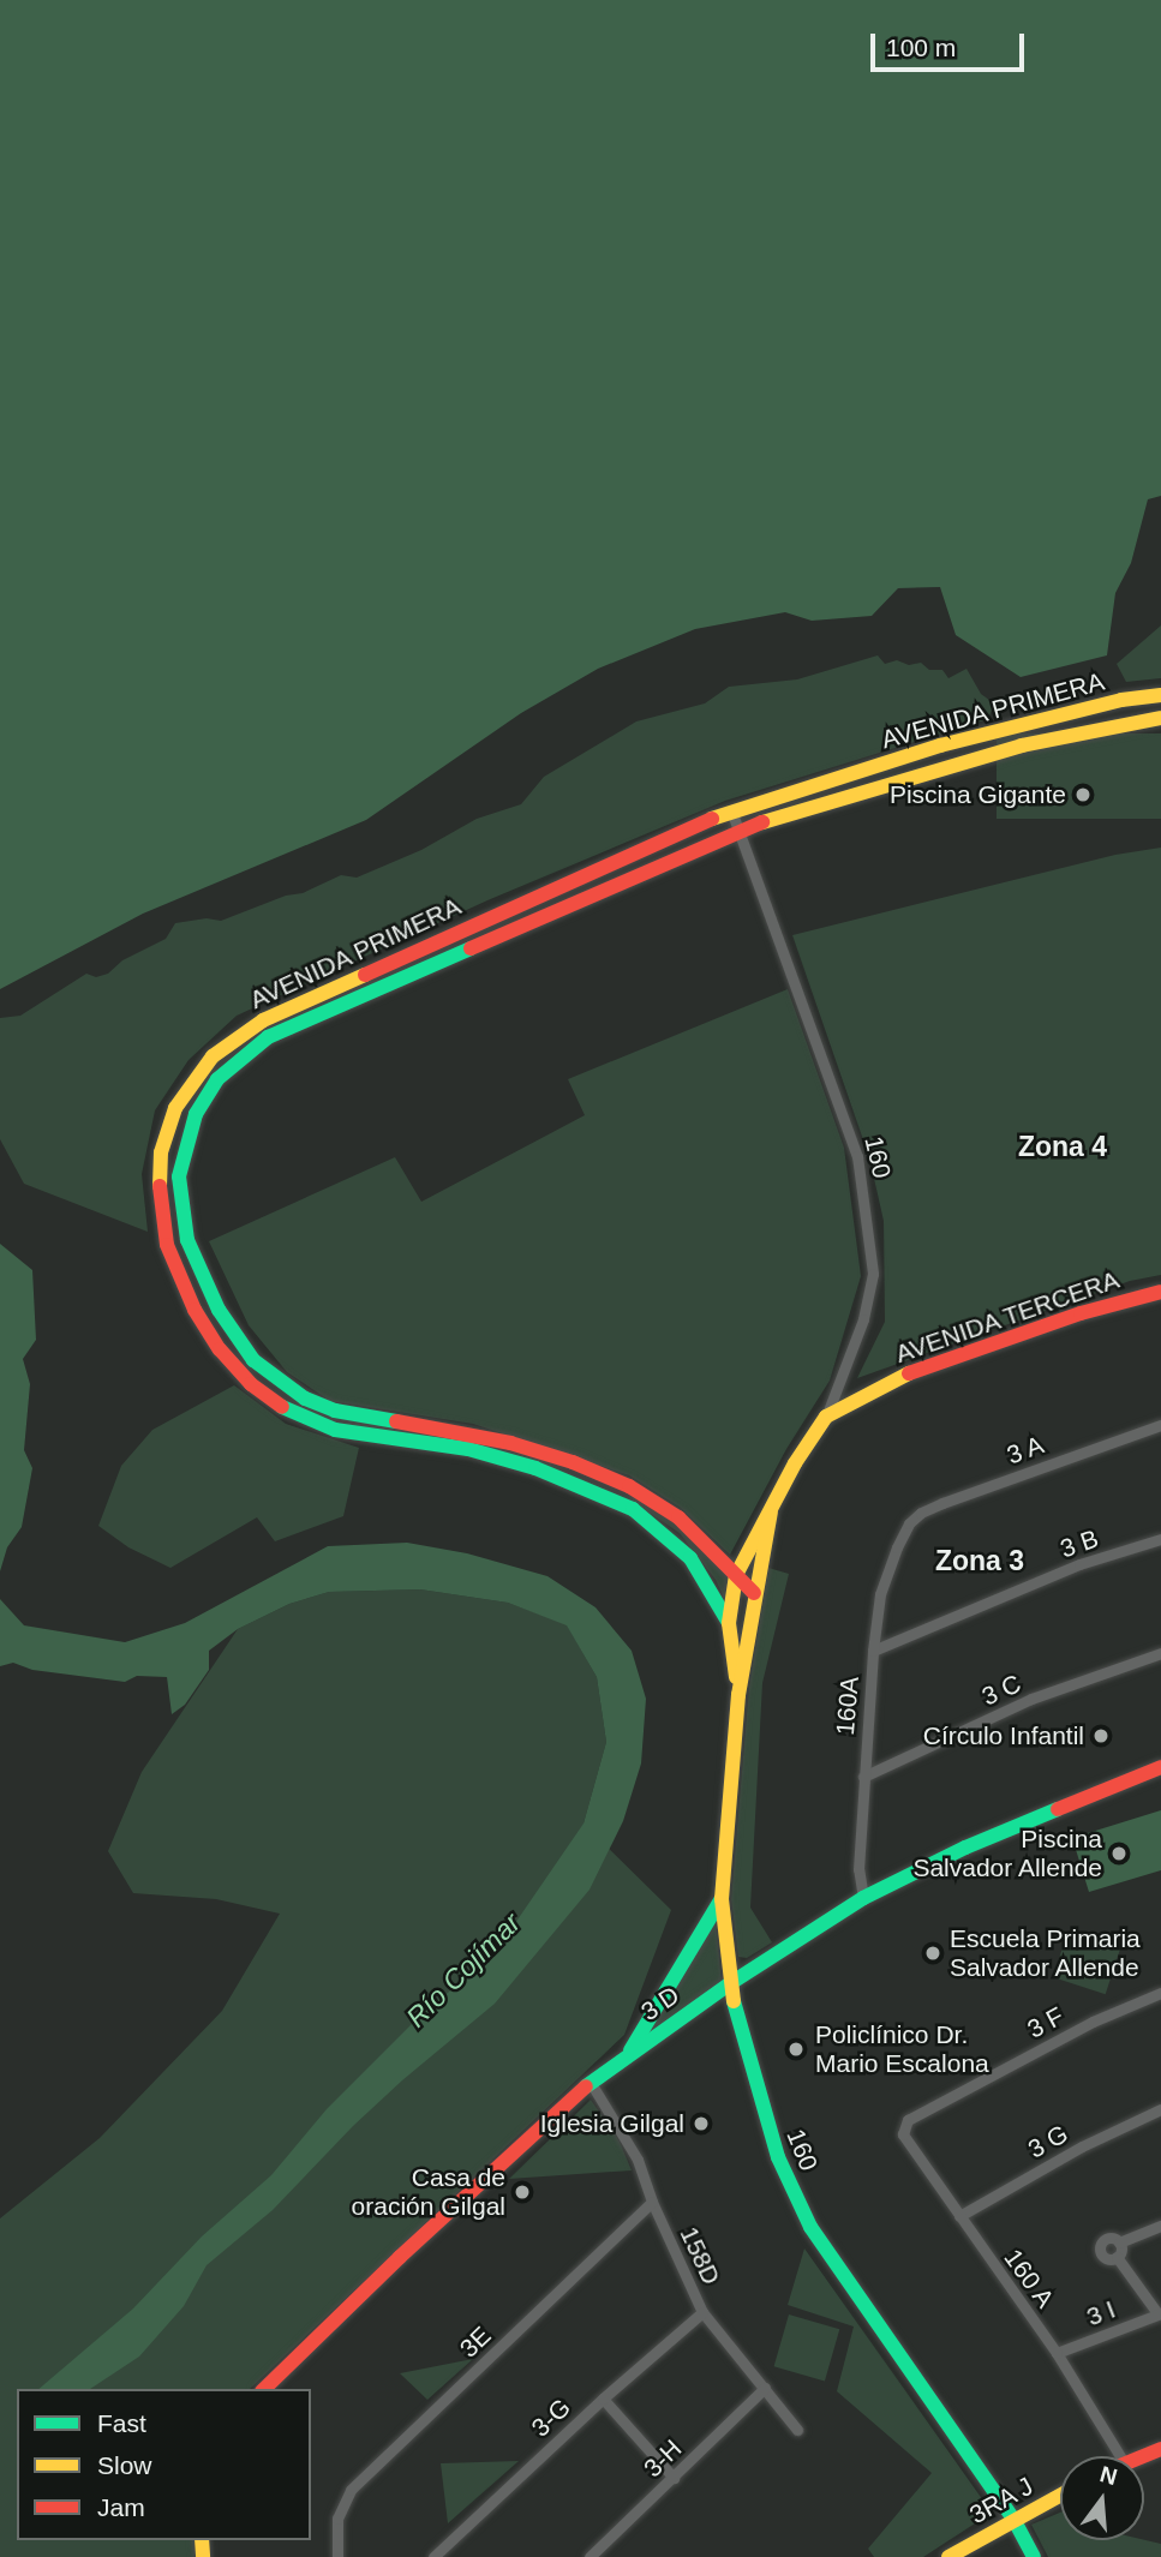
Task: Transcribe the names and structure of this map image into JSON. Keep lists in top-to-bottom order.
{
  "streets": {
    "street": [
      "AVENIDA PRIMERA",
      "160",
      "AVENIDA TERCERA",
      "3 A",
      "3 B",
      "3 C",
      "160A",
      "3 D",
      "3 F",
      "3 G",
      "158D",
      "160 A",
      "3 I",
      "3E",
      "3-G",
      "3-H",
      "3RA J"
    ]
  },
  "crossings": [
    ["AVENIDA PRIMERA", "160"],
    ["160", "AVENIDA TERCERA"],
    ["160", "3 D"],
    ["160", "3RA J"],
    ["3 A", "160A"],
    ["3 B", "160A"],
    ["3 C", "160A"],
    ["160A", "3 D"],
    ["3 D", "158D"],
    ["3 F", "160 A"],
    ["3 G", "160 A"],
    ["158D", "3E"],
    ["158D", "3-G"],
    ["158D", "3-H"],
    ["160 A", "3 I"]
  ],
  "districts": ["Zona 4", "Zona 3"],
  "water": ["Río Cojímar"],
  "places": [
    "Piscina Gigante",
    "Círculo Infantil",
    "Piscina Salvador Allende",
    "Escuela Primaria Salvador Allende",
    "Policlínico Dr. Mario Escalona",
    "Iglesia Gilgal",
    "Casa de oración Gilgal"
  ],
  "legend": ["Fast", "Slow", "Jam"],
  "scale_bar": "100 m",
  "north": "top"
}
